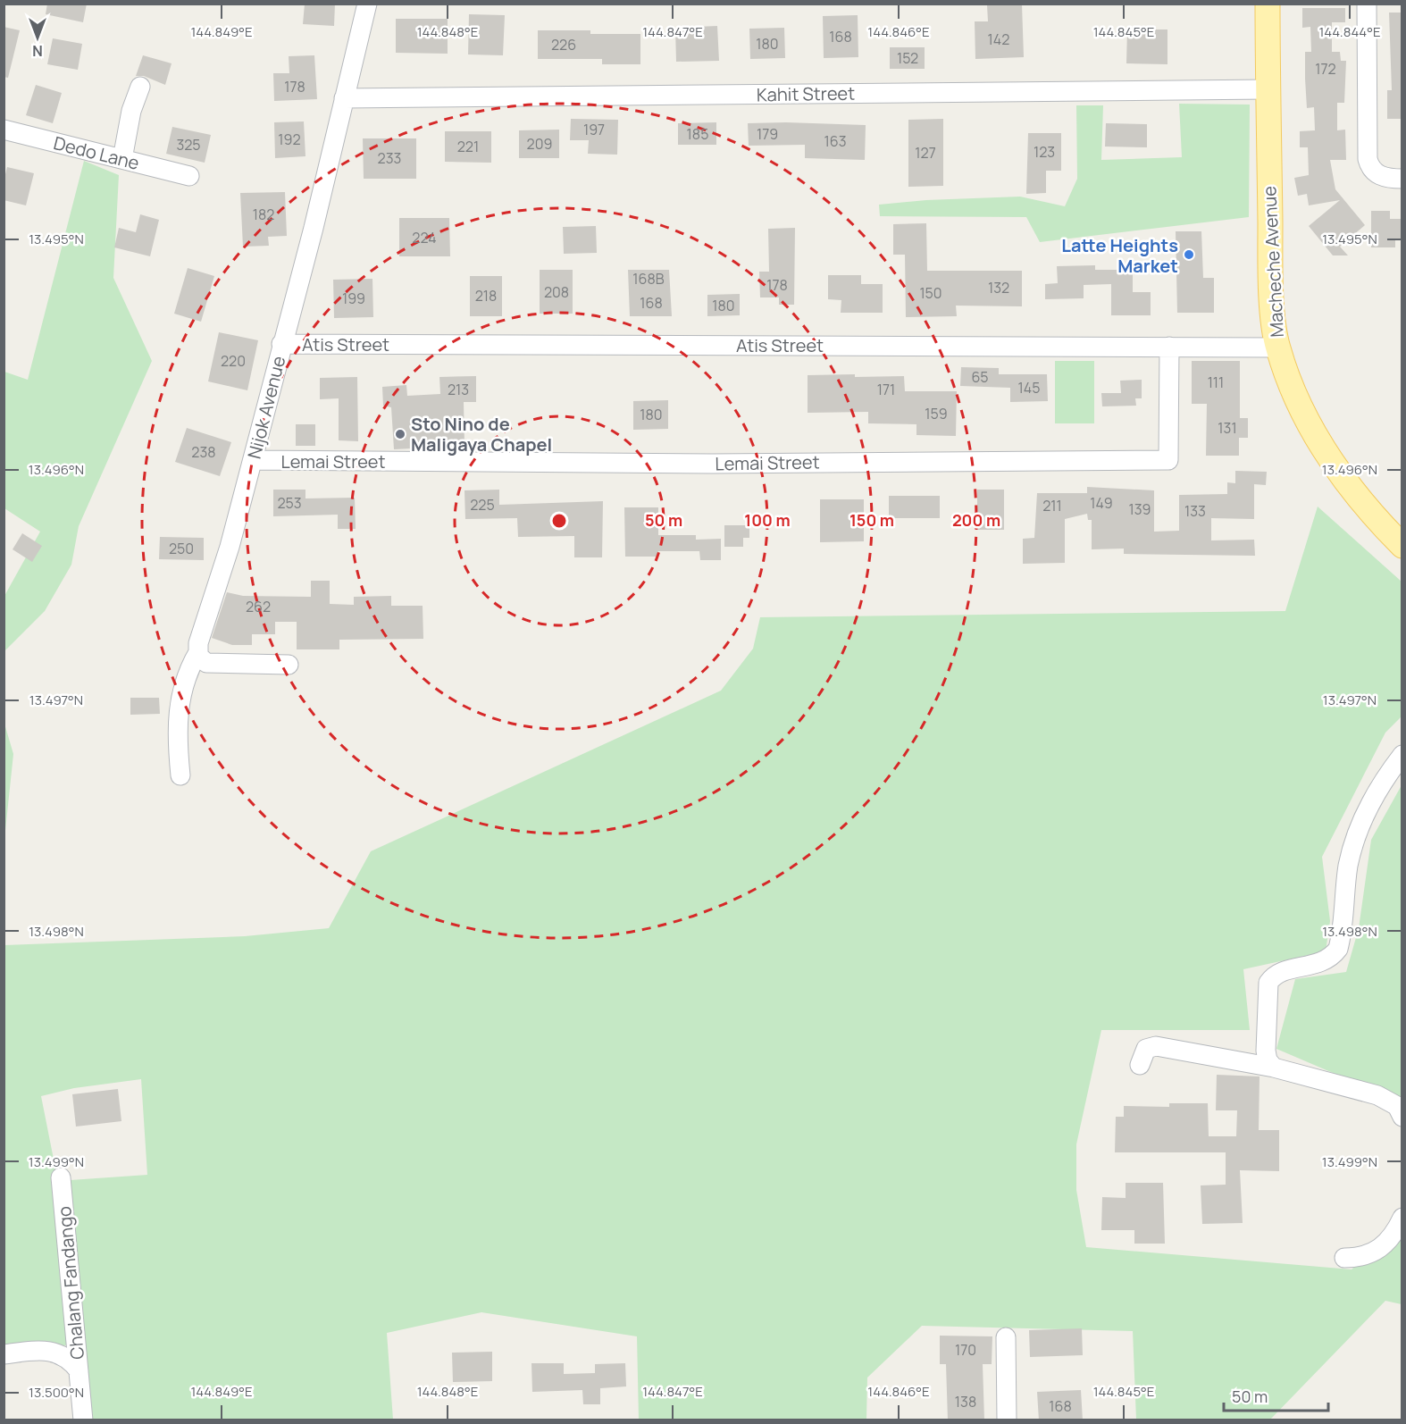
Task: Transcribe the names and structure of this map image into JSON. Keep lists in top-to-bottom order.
{
  "streets": {
    "main road": ["Macheche Avenue"],
    "street": [
      "Kahit Street",
      "Dedo Lane",
      "Atis Street",
      "Nijok Avenue",
      "Lemai Street",
      "Chalang Fandango"
    ]
  },
  "crossings": [
    ["Kahit Street", "Macheche Avenue"],
    ["Kahit Street", "Nijok Avenue"],
    ["Macheche Avenue", "Atis Street"],
    ["Atis Street", "Nijok Avenue"],
    ["Atis Street", "Lemai Street"],
    ["Nijok Avenue", "Lemai Street"]
  ],
  "places": ["Latte Heights Market", "Sto Nino de Maligaya Chapel"],
  "house_numbers": [
    "168",
    "142",
    "180",
    "226",
    "152",
    "172",
    "178",
    "197",
    "185",
    "179",
    "192",
    "163",
    "209",
    "325",
    "221",
    "123",
    "127",
    "233",
    "182",
    "224",
    "168B",
    "178",
    "132",
    "208",
    "150",
    "218",
    "199",
    "168",
    "180",
    "220",
    "65",
    "111",
    "145",
    "213",
    "171",
    "159",
    "180",
    "131",
    "238",
    "253",
    "149",
    "225",
    "211",
    "139",
    "133",
    "250",
    "262",
    "170",
    "138",
    "168"
  ],
  "scale_bar": "50 m",
  "north": "bottom",
  "coordinates": [
    "144.849°E",
    "144.848°E",
    "144.847°E",
    "144.846°E",
    "144.845°E",
    "144.844°E",
    "13.495°N",
    "13.496°N",
    "13.497°N",
    "13.498°N",
    "13.499°N",
    "13.500°N"
  ],
  "rings": [
    "50 m",
    "100 m",
    "150 m",
    "200 m"
  ]
}
